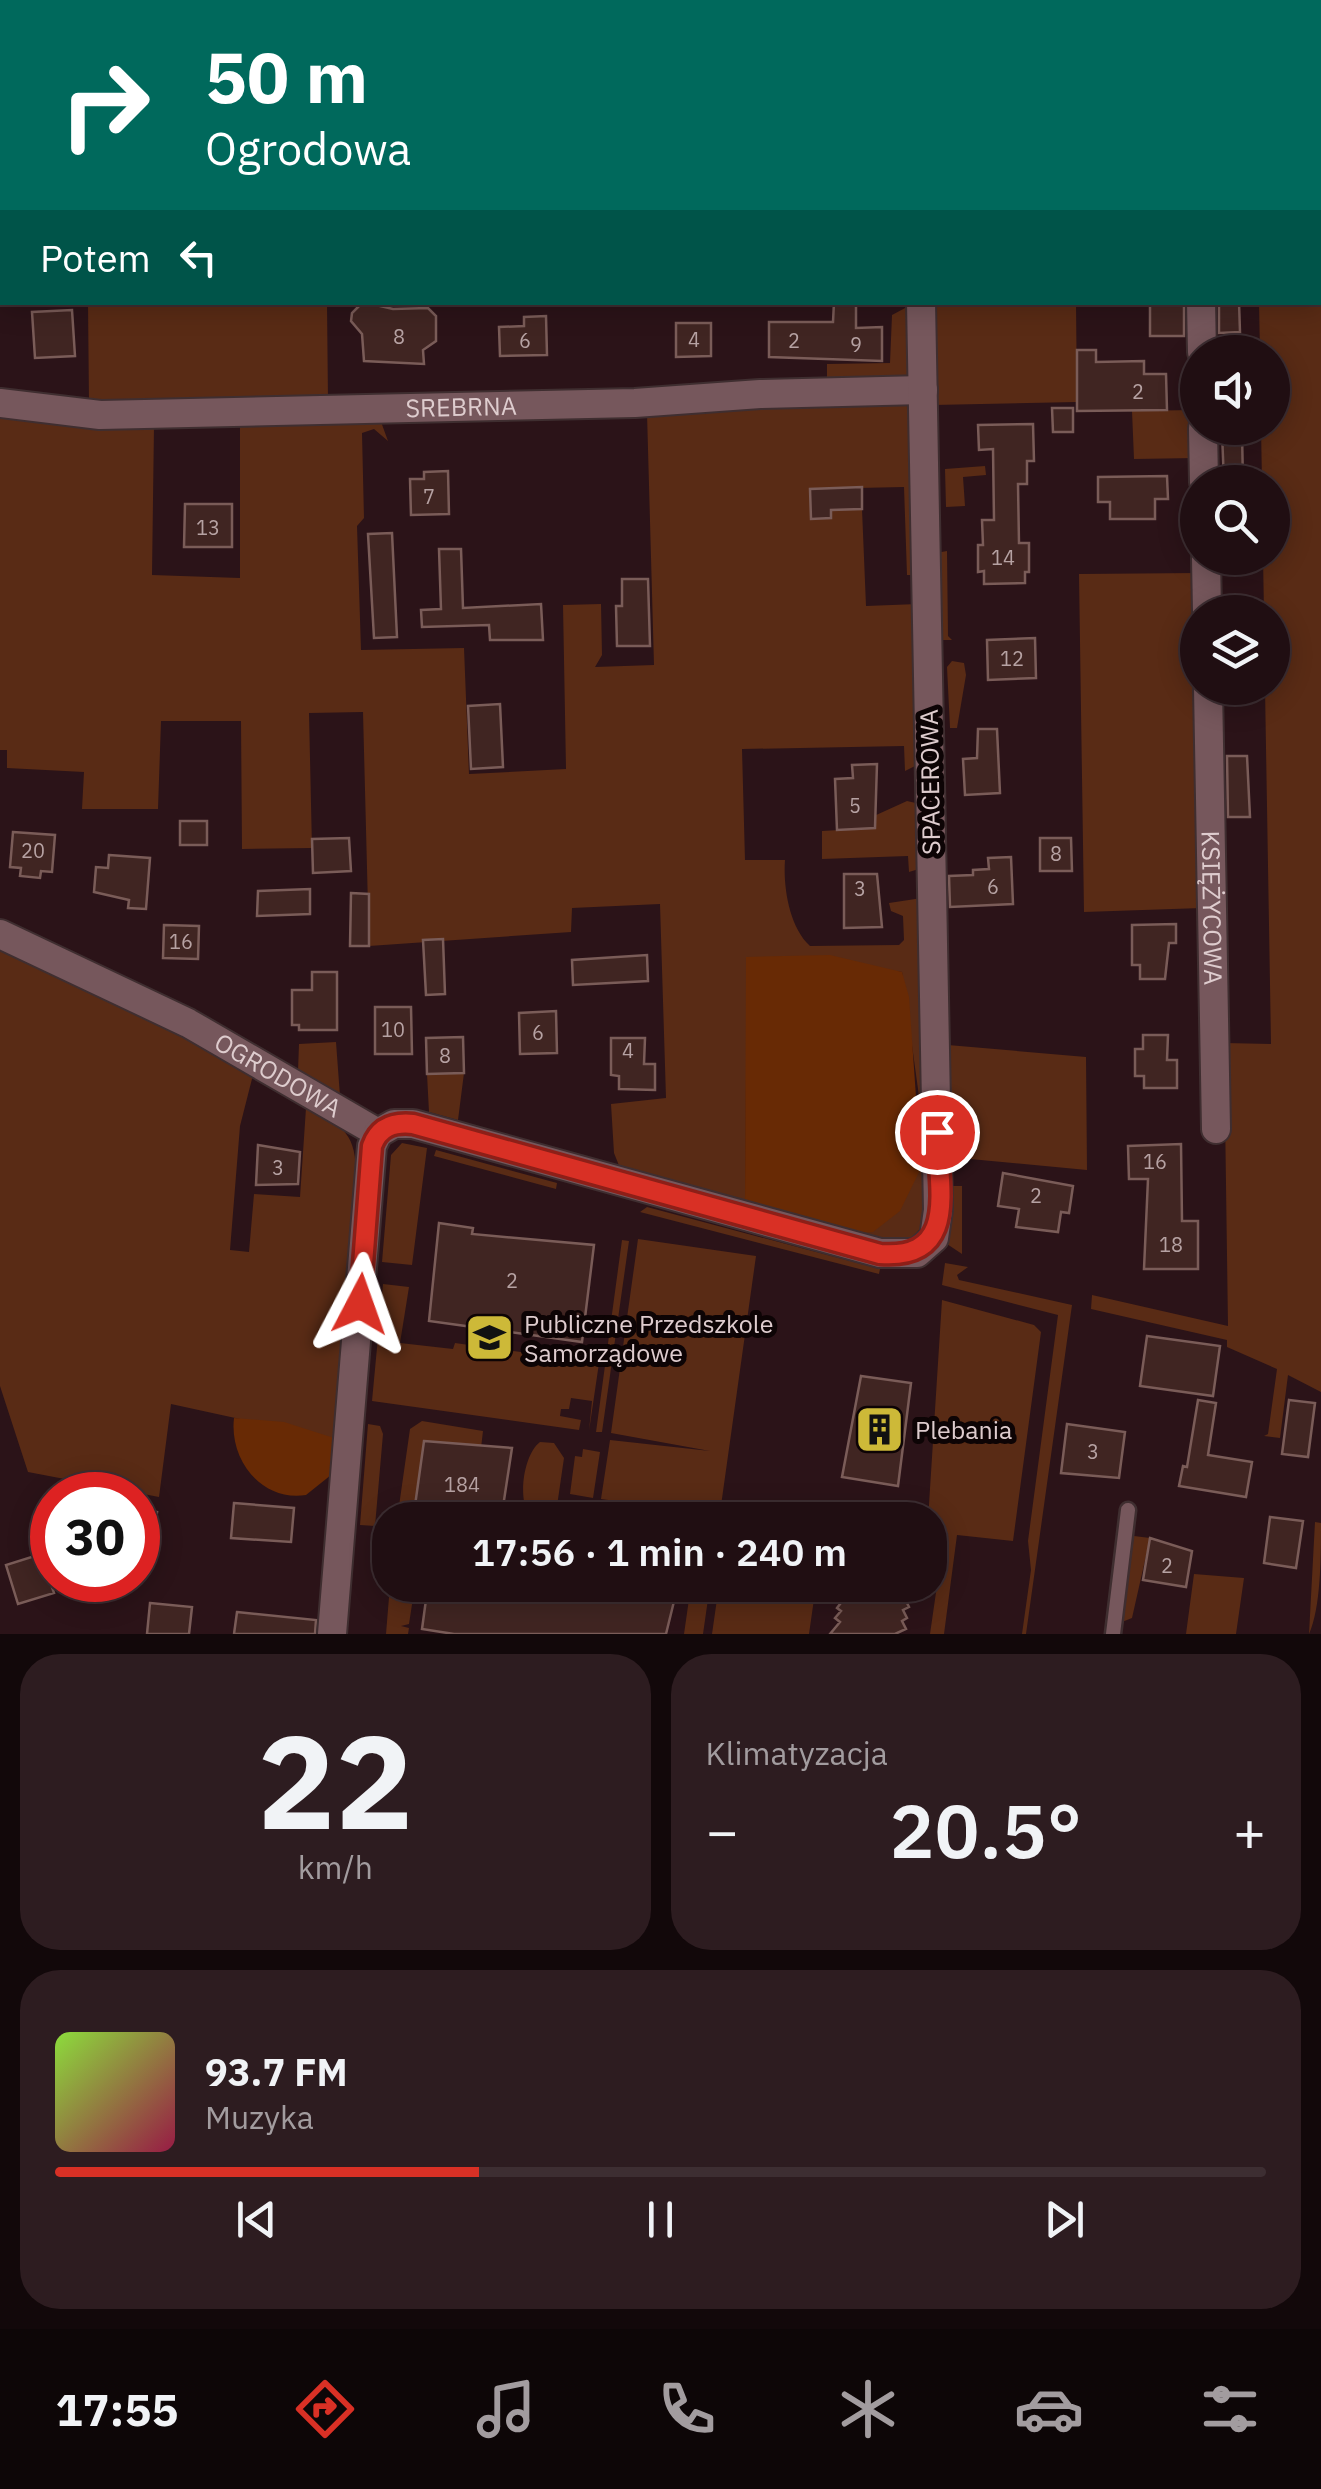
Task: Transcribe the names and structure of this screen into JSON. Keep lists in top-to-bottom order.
{
  "streets": {
    "street": [
      "SREBRNA",
      "SPACEROWA",
      "KSIĘŻYCOWA",
      "OGRODOWA"
    ]
  },
  "crossings": [
    ["SREBRNA", "SPACEROWA"],
    ["SPACEROWA", "OGRODOWA"]
  ],
  "places": {
    "school or university": ["Publiczne Przedszkole Samorządowe"],
    "building": ["Plebania"]
  },
  "house_numbers": [
    "8",
    "4",
    "6",
    "2",
    "9",
    "2",
    "7",
    "13",
    "14",
    "12",
    "5",
    "20",
    "8",
    "6",
    "3",
    "16",
    "10",
    "6",
    "4",
    "8",
    "16",
    "3",
    "2",
    "18",
    "2",
    "3",
    "184",
    "2"
  ],
  "page": {
    "turn": ["50 m", "Ogrodowa"],
    "then": "Potem",
    "limit": "30",
    "trip": "17:56 · 1 min · 240 m",
    "tile": [
      ["22", "km/h"],
      "Klimatyzacja"
    ],
    "heat": ["−", "20.5°", "+"],
    "song": ["93.7 FM", "Muzyka"],
    "tabs": "17:55"
  }
}
